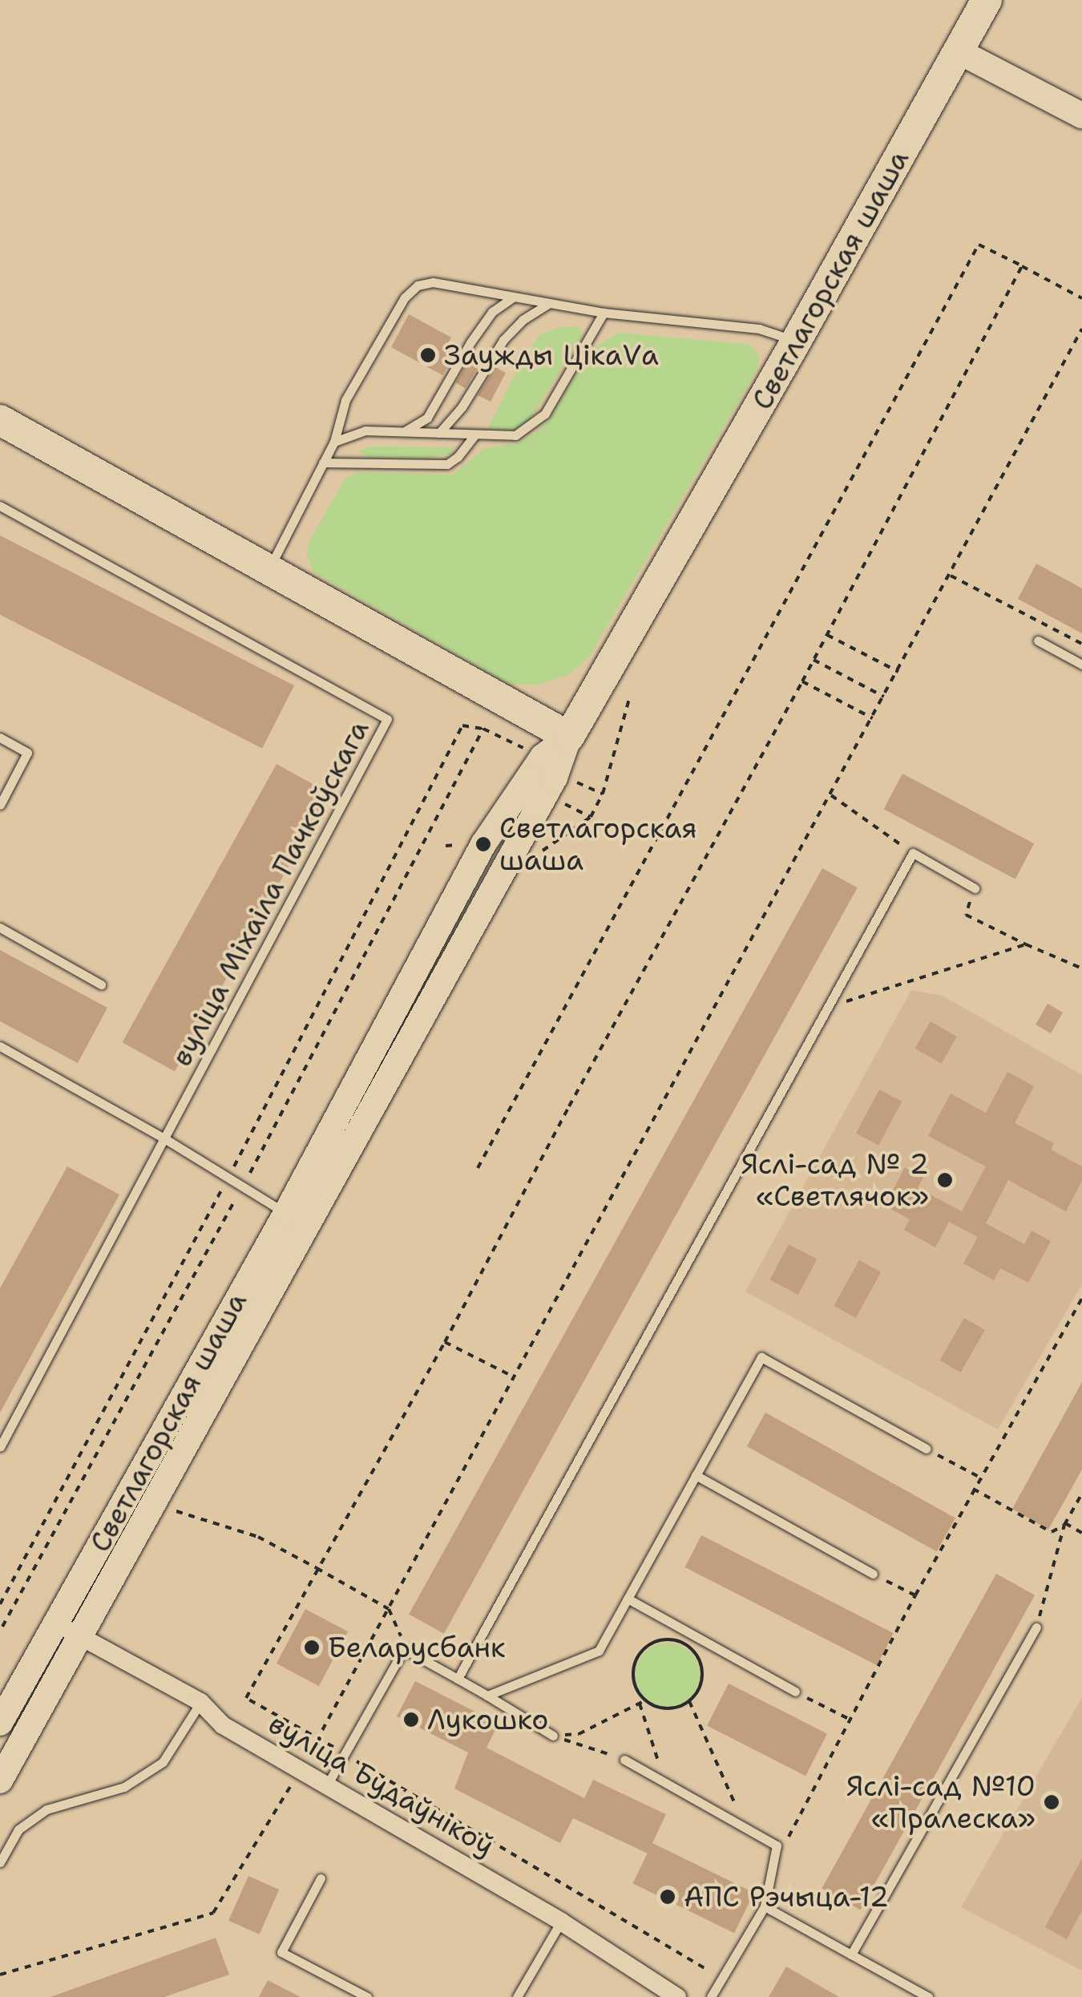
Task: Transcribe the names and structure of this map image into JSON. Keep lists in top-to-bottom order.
{
  "streets": {
    "main road": ["Светлагорская шаша"],
    "street": ["вуліца Будаўнікоў"],
    "lane": ["вуліца Міхаіла Пачкоўскага"]
  },
  "crossings": [
    ["Светлагорская шаша", "вуліца Будаўнікоў"]
  ],
  "places": [
    "Заужды ЦікаVа",
    "Светлагорская шаша",
    "Яслі-сад № 2 «Светлячок»",
    "Беларусбанк",
    "Лукошко",
    "Яслі-сад №10 «Пралеска»",
    "АПС Рэчыца-12"
  ]
}
